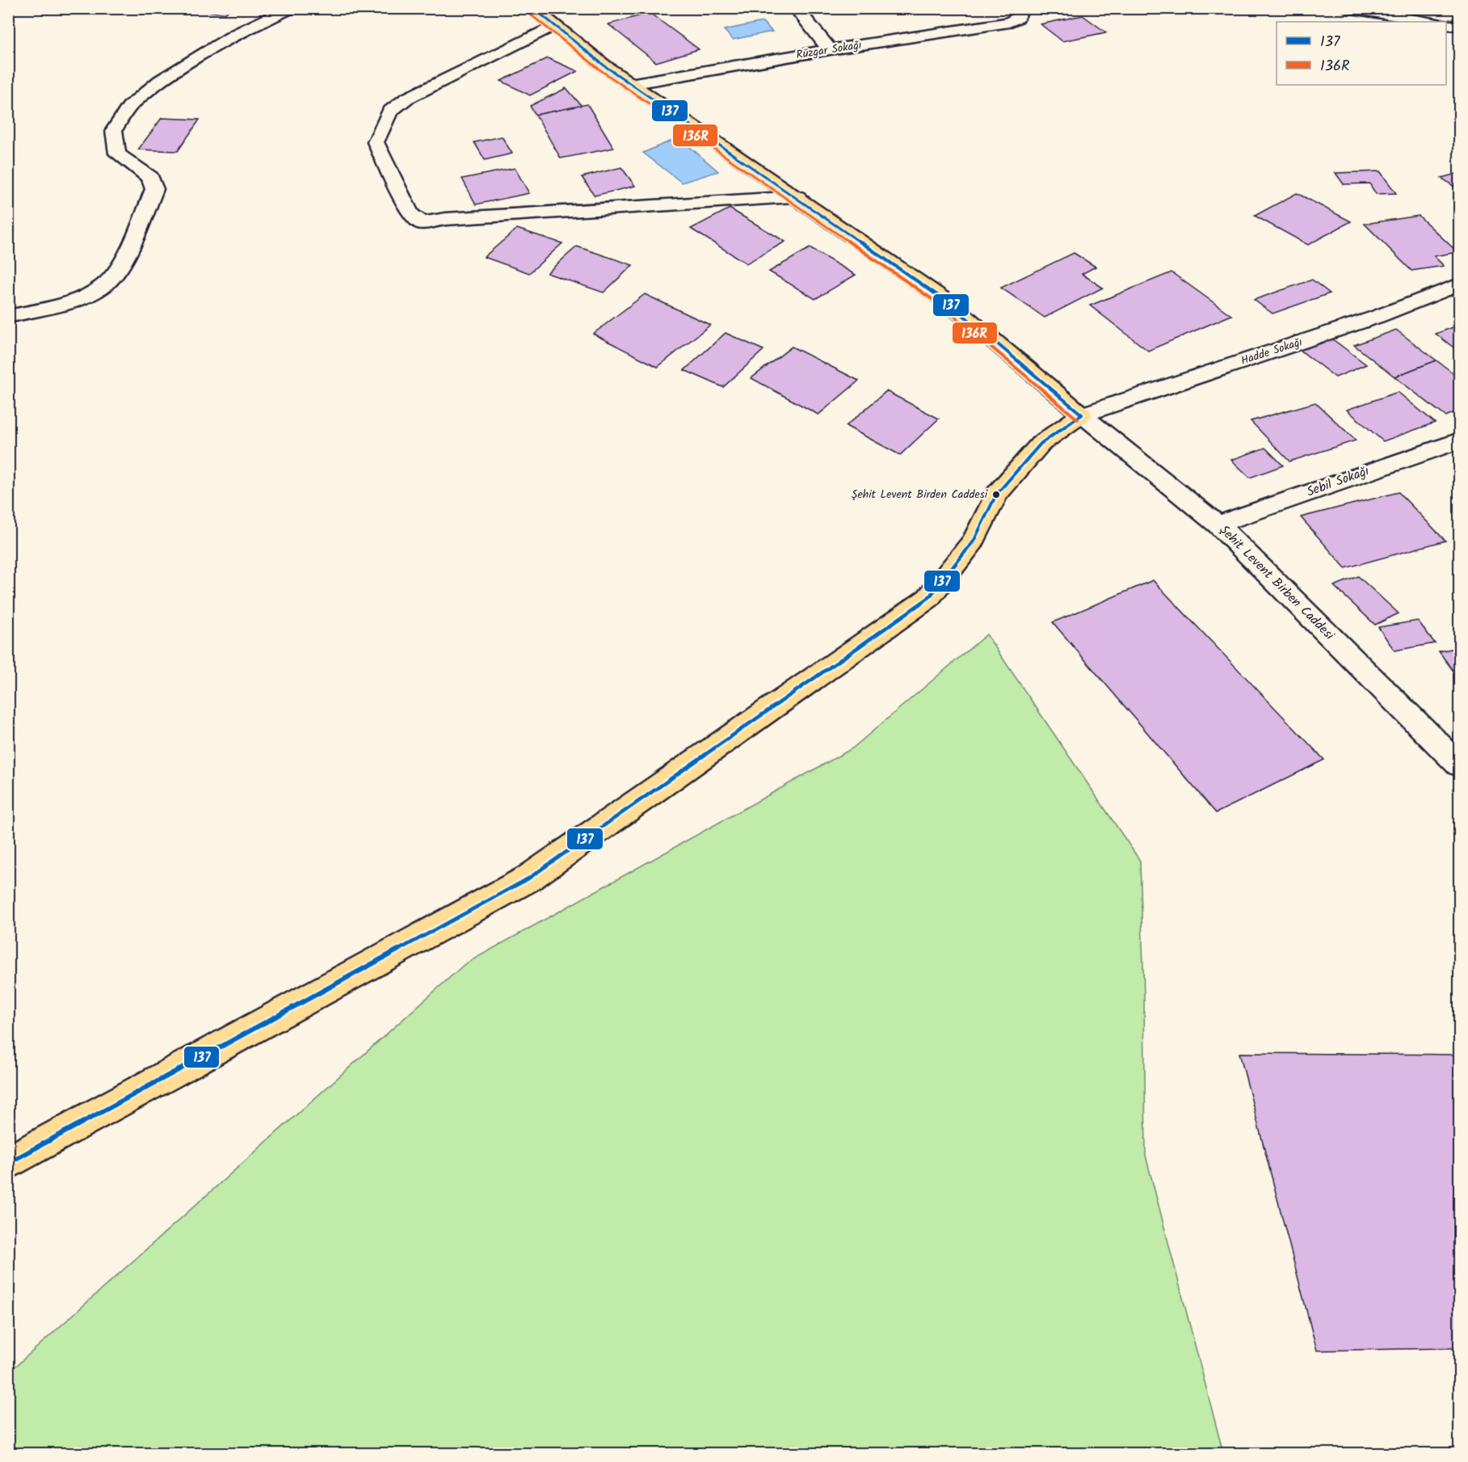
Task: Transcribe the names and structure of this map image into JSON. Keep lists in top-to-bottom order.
{
  "streets": {
    "street": [
      "Rüzgar Sokağı",
      "Hadde Sokağı",
      "Sebil Sokağı",
      "Şehit Levent Birben Caddesi"
    ]
  },
  "crossings": [
    ["Hadde Sokağı", "Şehit Levent Birben Caddesi"],
    ["Sebil Sokağı", "Şehit Levent Birben Caddesi"]
  ],
  "places": ["Şehit Levent Birden Caddesi"],
  "lines": ["transit line 137", "transit line 136R"],
  "legend": ["137", "136R"]
}
